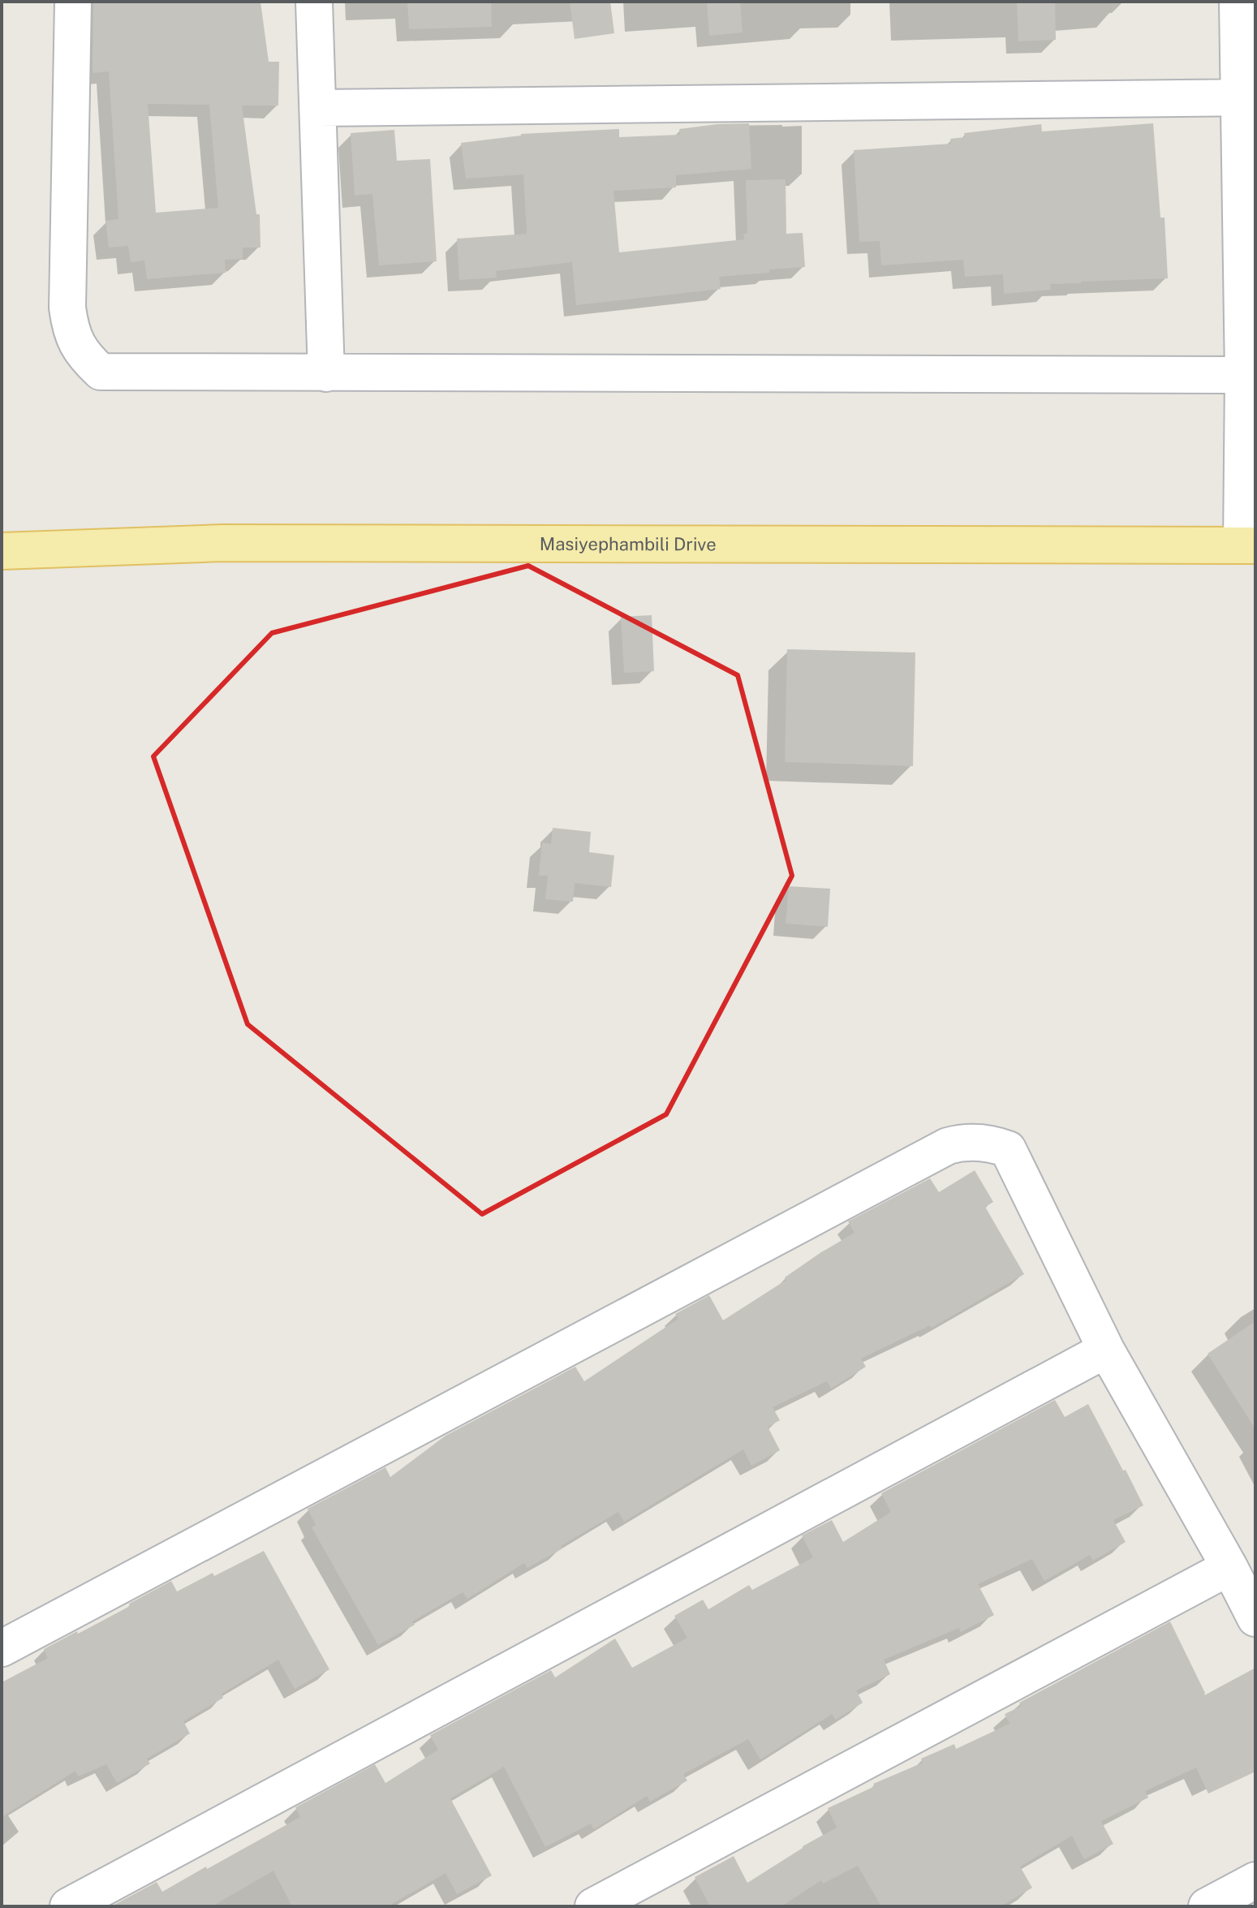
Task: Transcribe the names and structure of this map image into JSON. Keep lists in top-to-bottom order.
{
  "streets": {
    "main road": ["Masiyephambili Drive"]
  }
}
